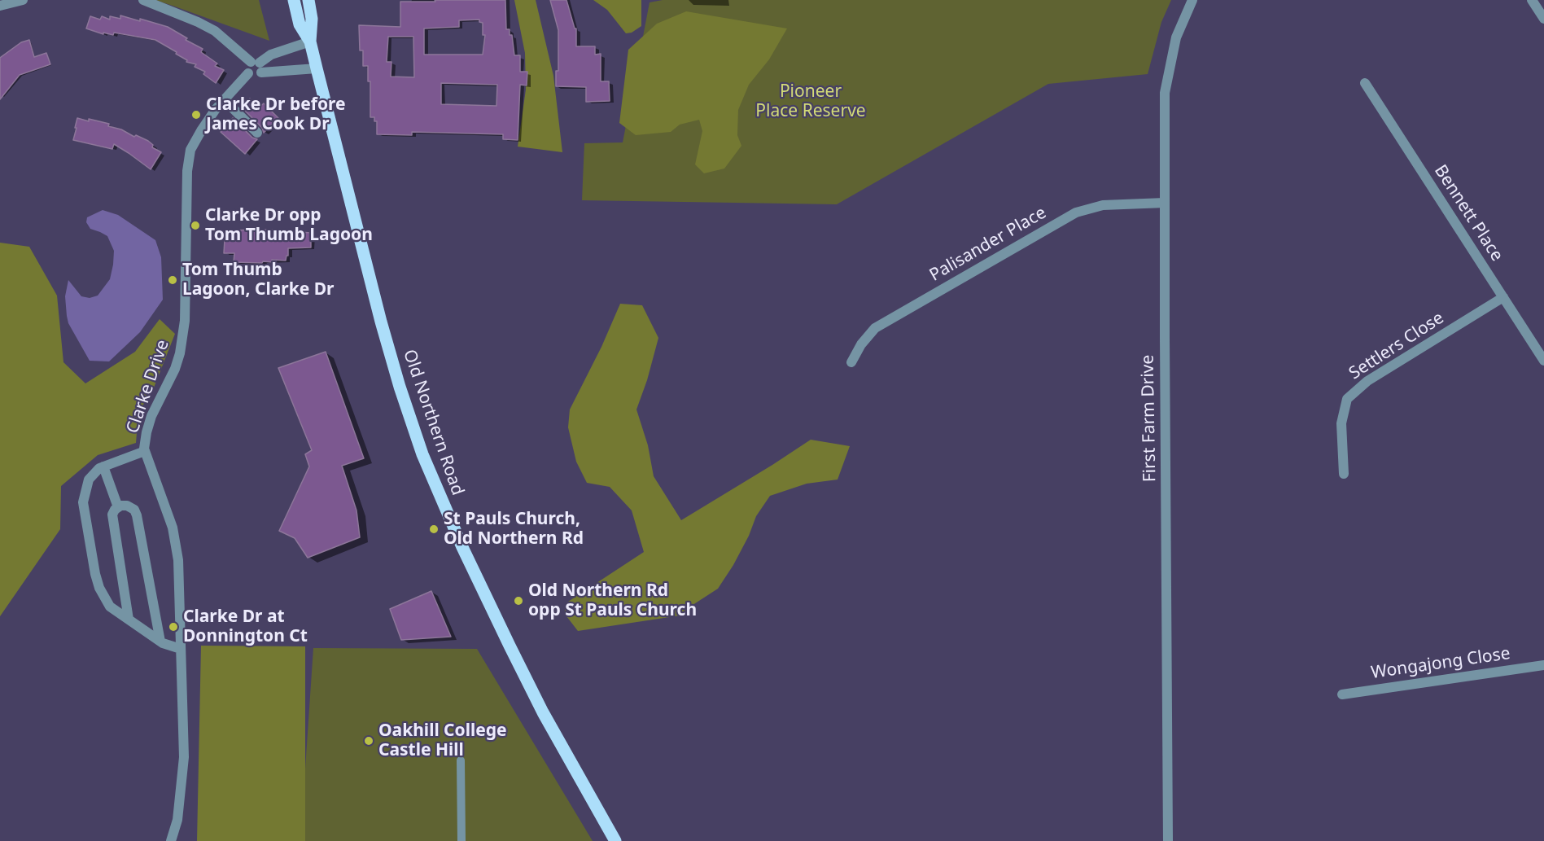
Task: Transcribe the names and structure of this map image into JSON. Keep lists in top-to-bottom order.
{
  "streets": {
    "main road": ["Old Northern Road"],
    "street": [
      "Bennett Place",
      "Palisander Place",
      "Settlers Close",
      "Clarke Drive",
      "First Farm Drive",
      "Wongajong Close"
    ]
  },
  "crossings": [
    ["Bennett Place", "Settlers Close"],
    ["Palisander Place", "First Farm Drive"]
  ],
  "parks": ["Pioneer Place Reserve"],
  "places": [
    "Clarke Dr before James Cook Dr",
    "Clarke Dr opp Tom Thumb Lagoon",
    "Tom Thumb Lagoon, Clarke Dr",
    "St Pauls Church, Old Northern Rd",
    "Old Northern Rd opp St Pauls Church",
    "Clarke Dr at Donnington Ct",
    "Oakhill College Castle Hill"
  ]
}
